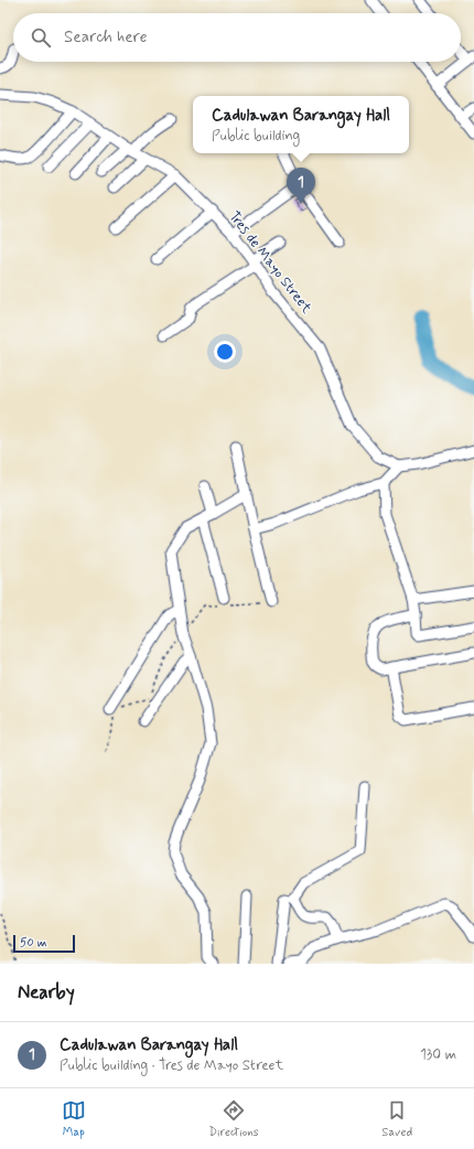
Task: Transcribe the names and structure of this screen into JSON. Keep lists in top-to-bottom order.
{
  "streets": {
    "street": ["Tres de Mayo Street"]
  },
  "scale_bar": "50 m",
  "page": {
    "search": "Search here",
    "popup": ["Cadulawan Barangay Hall", "Public building"],
    "pins": "1",
    "scale": "50 m",
    "heading": "Nearby",
    "list": [
      {
        "mark": "1",
        "name": "Cadulawan Barangay Hall",
        "note": "Public building · Tres de Mayo Street",
        "value": "130 m"
      }
    ],
    "nav": ["Map", "Directions", "Saved"]
  }
}
